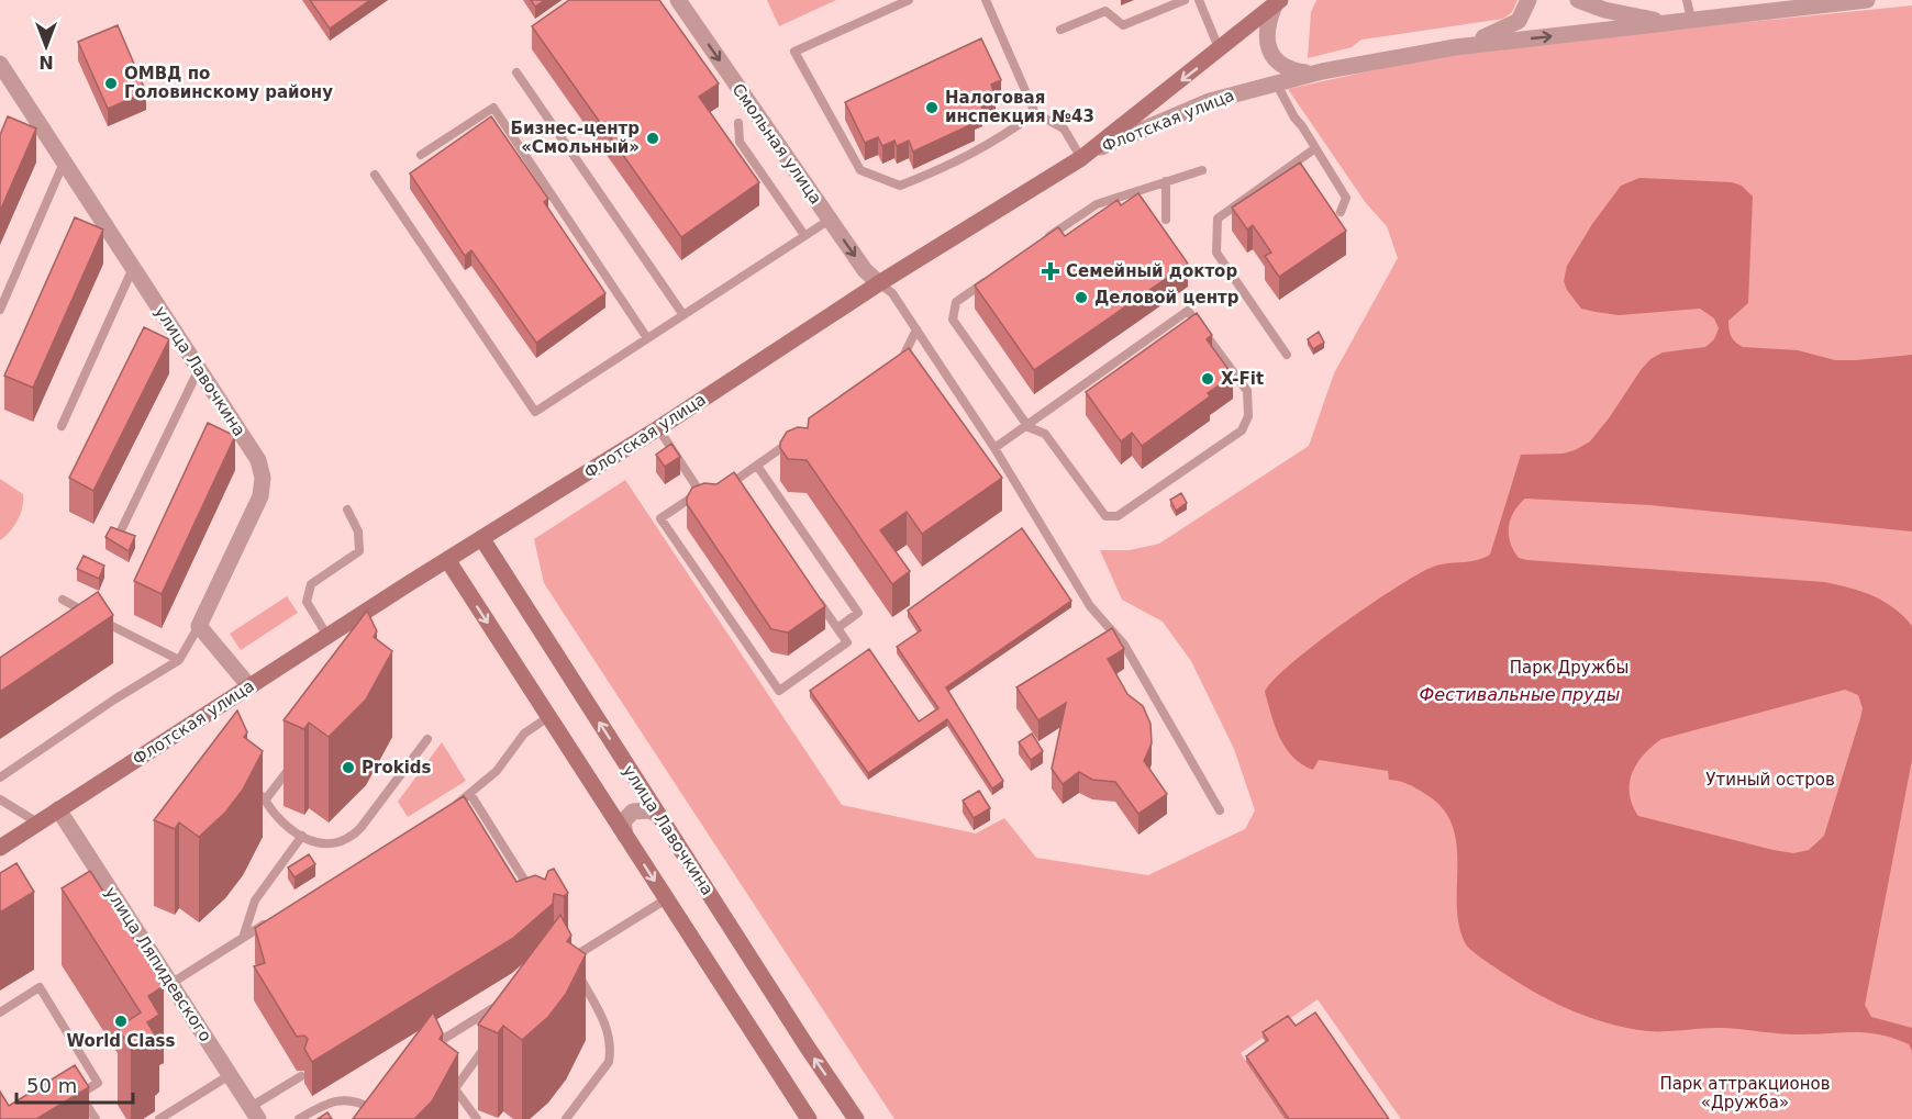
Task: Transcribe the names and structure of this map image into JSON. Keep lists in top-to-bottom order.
{
  "streets": {
    "main road": ["Флотская улица", "улица Лавочкина"],
    "street": ["Смольная улица", "улица Ляпидевского"]
  },
  "crossings": [
    ["Флотская улица", "Смольная улица"],
    ["Флотская улица", "улица Лавочкина"],
    ["Флотская улица", "улица Ляпидевского"]
  ],
  "one_way": ["Смольная улица", "улица Лавочкина"],
  "water": ["Фестивальные пруды"],
  "parks": ["Парк Дружбы", "Утиный остров", "Парк аттракционов «Дружба»"],
  "places": {
    "other": [
      "ОМВД по Головинскому району",
      "Налоговая инспекция №43",
      "Бизнес-центр «Смольный»",
      "Деловой центр",
      "X-Fit",
      "Prokids",
      "World Class"
    ],
    "health": ["Семейный доктор"]
  },
  "scale_bar": "50 m",
  "north": "bottom"
}
